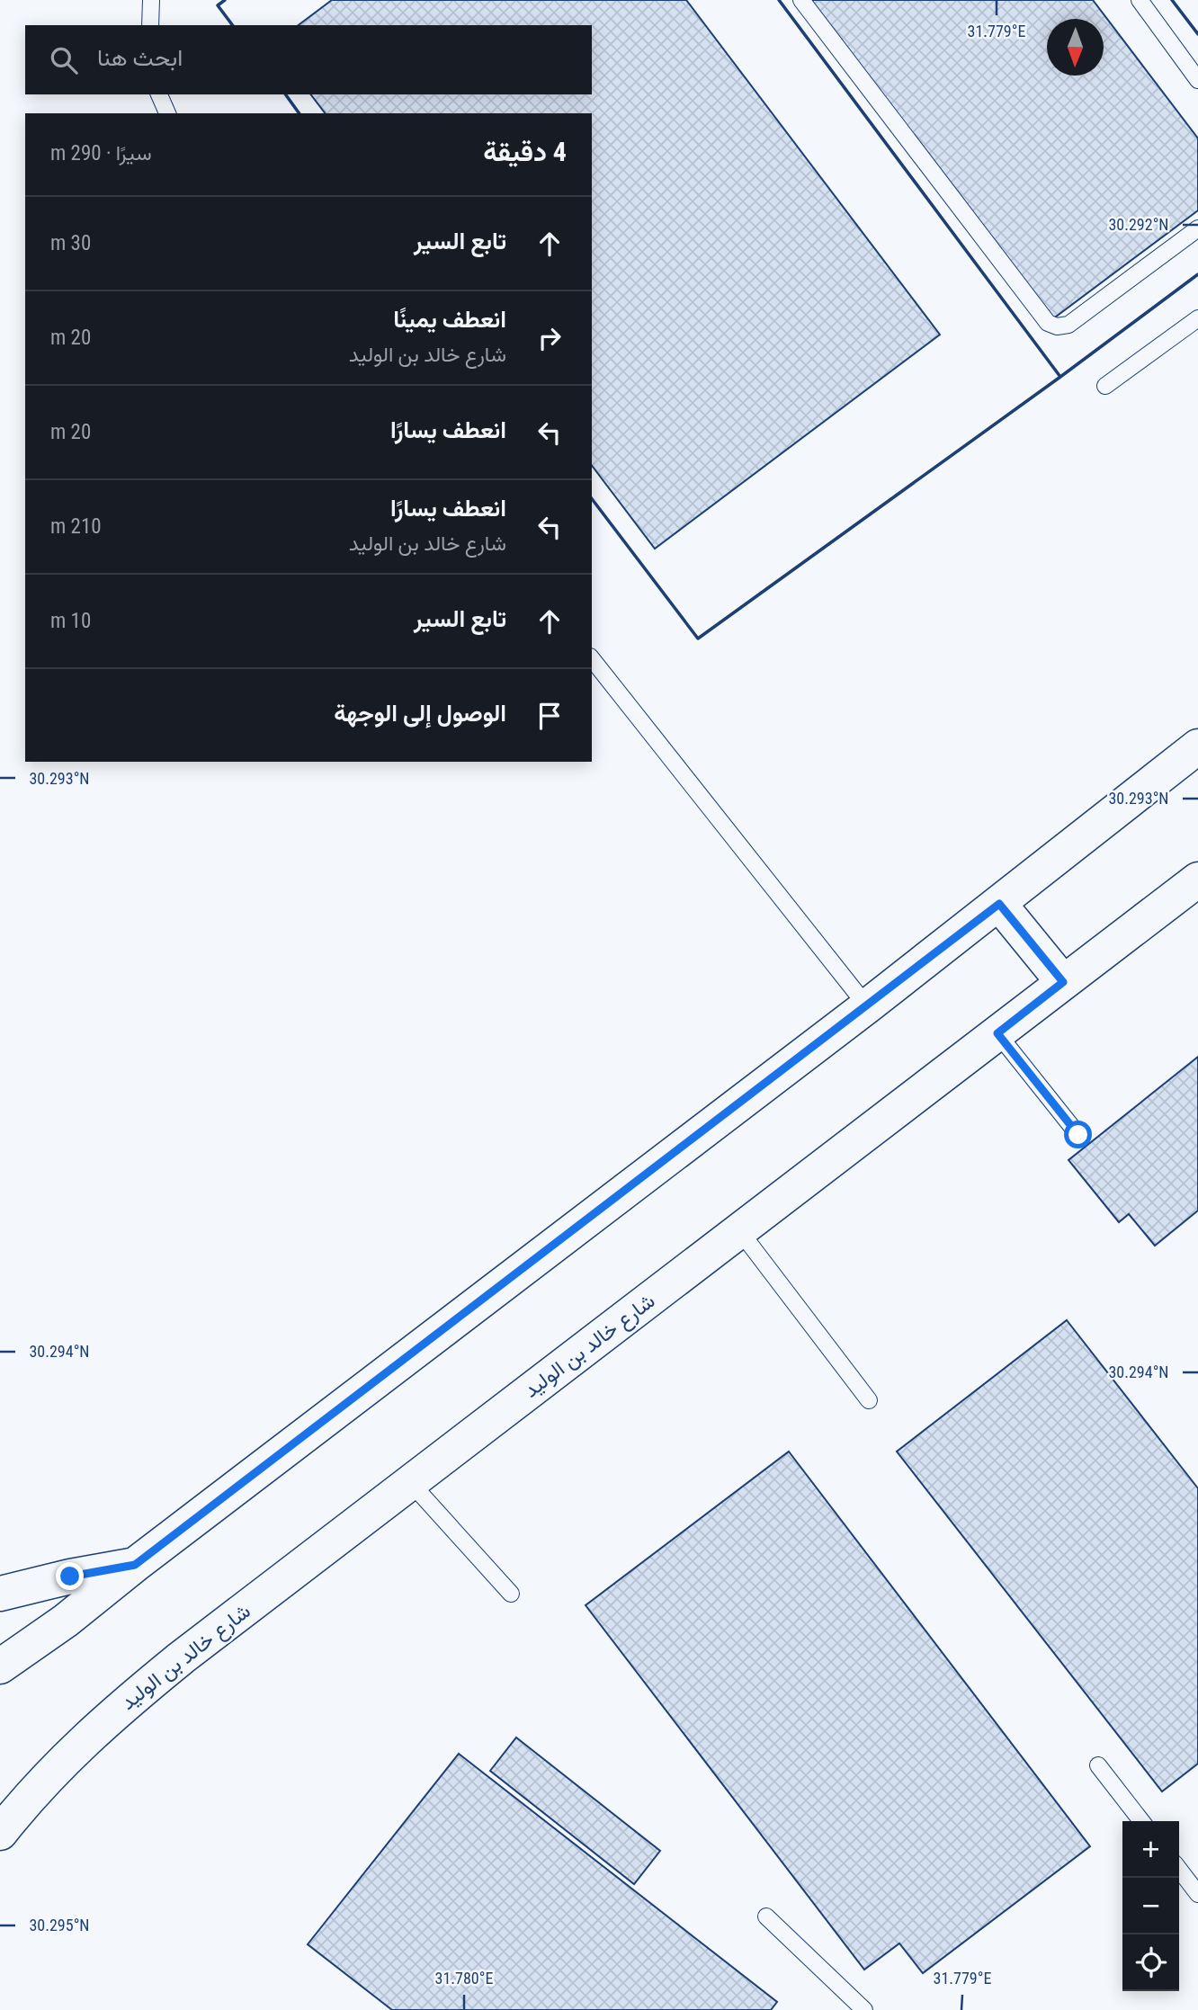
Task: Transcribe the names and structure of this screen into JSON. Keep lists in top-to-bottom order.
{
  "streets": {
    "main road": ["شارع خالد بن الوليد"]
  },
  "north": "bottom",
  "page": {
    "search": "ابحث هنا",
    "heading": ["4 دقيقة", "سيرًا · 290 m"],
    "list": [
      ["تابع السير", "30 m"],
      ["انعطف يمينًا", "شارع خالد بن الوليد", "20 m"],
      ["انعطف يسارًا", "20 m"],
      ["انعطف يسارًا", "شارع خالد بن الوليد", "210 m"],
      ["تابع السير", "10 m"],
      "الوصول إلى الوجهة"
    ],
    "map_buttons": ["+", "−"]
  },
  "coordinates": [
    "31.779°E",
    "30.292°N",
    "30.293°N",
    "30.294°N",
    "30.295°N",
    "31.780°E"
  ]
}
